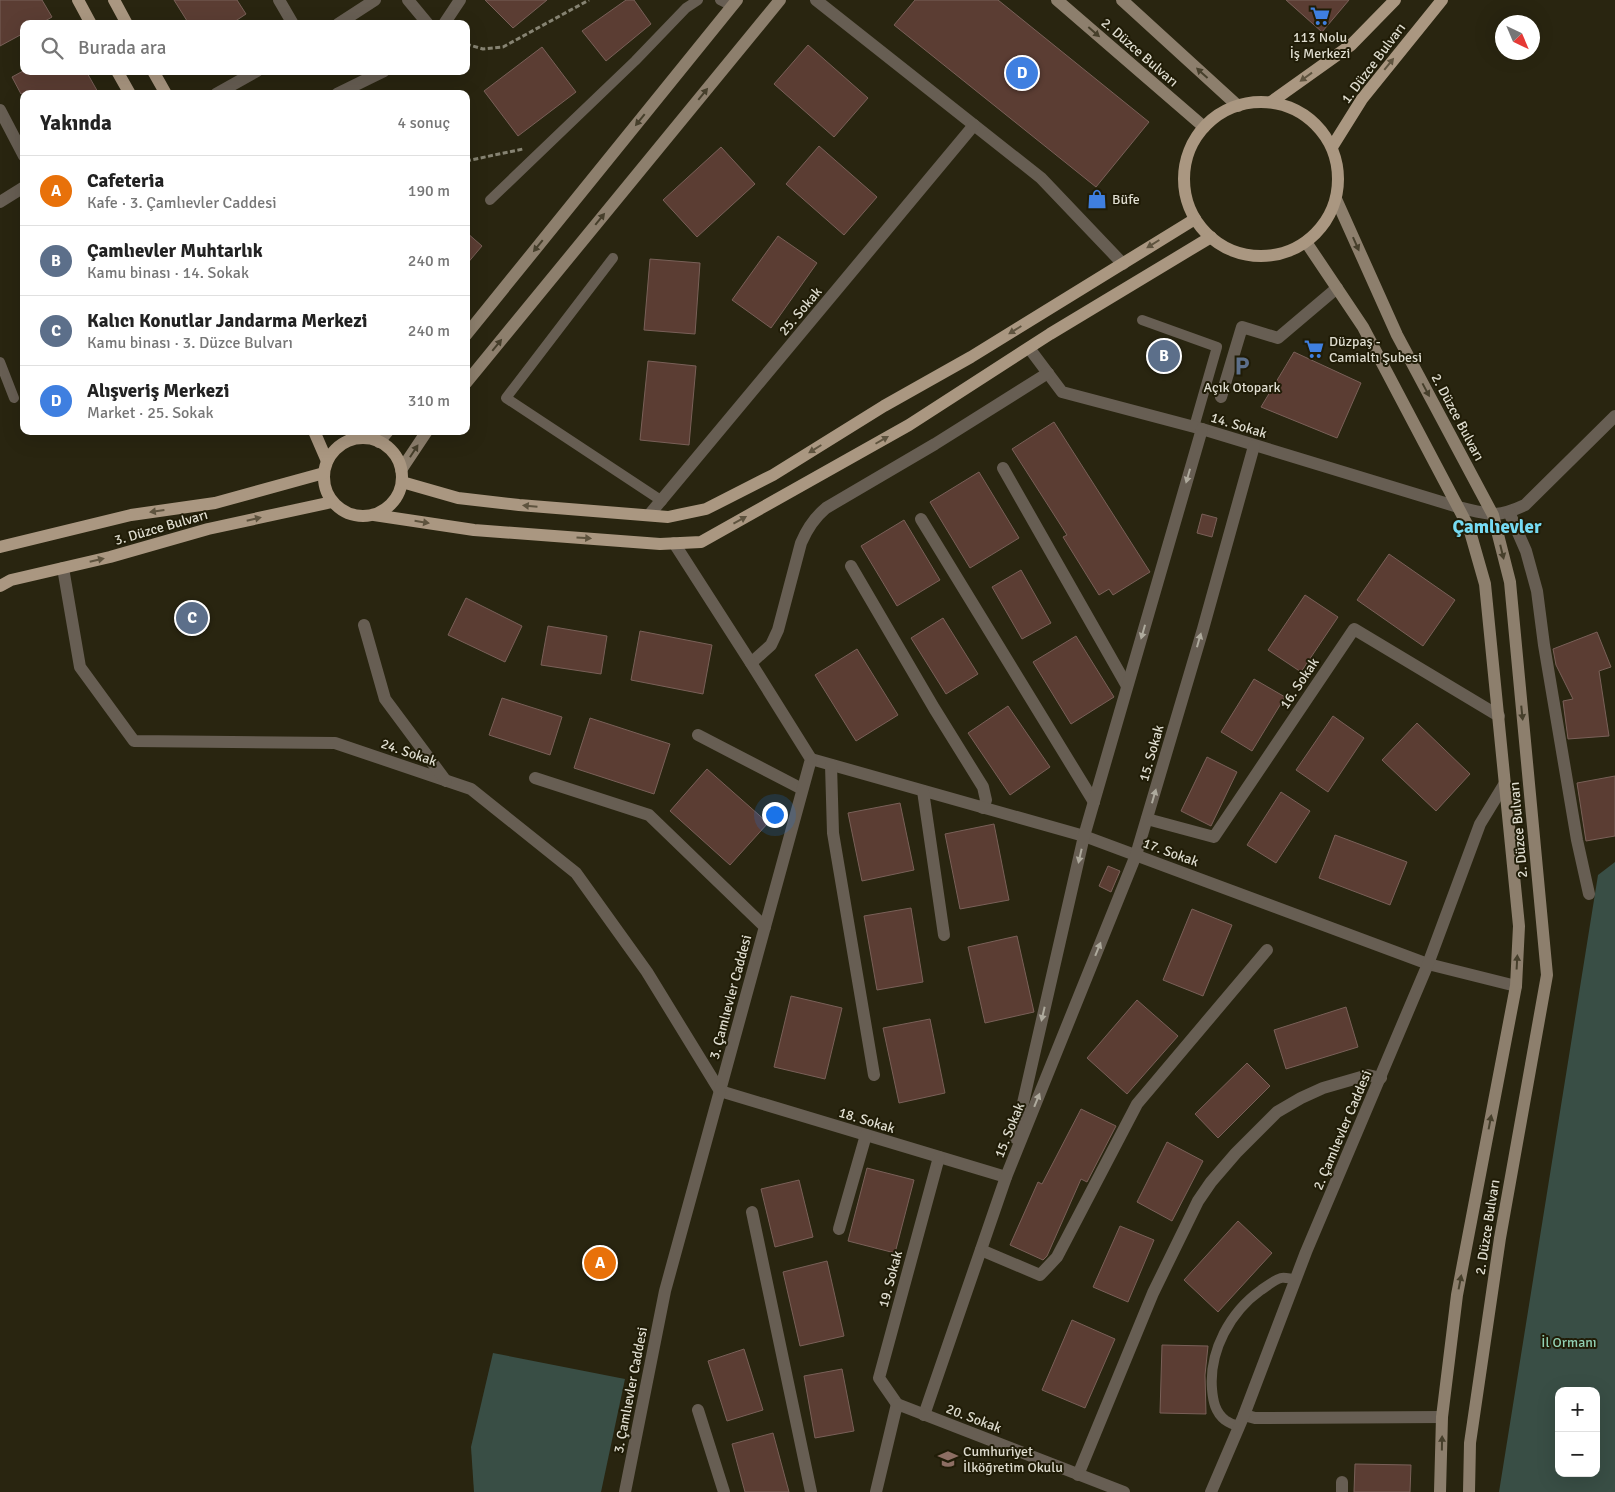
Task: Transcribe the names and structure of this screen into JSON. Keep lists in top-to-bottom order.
{
  "streets": {
    "main road": ["1. Düzce Bulvarı", "3. Düzce Bulvarı"],
    "street": [
      "2. Düzce Bulvarı",
      "25. Sokak",
      "14. Sokak",
      "16. Sokak",
      "24. Sokak",
      "15. Sokak",
      "17. Sokak",
      "3. Çamlıevler Caddesi",
      "18. Sokak",
      "2. Çamlıevler Caddesi",
      "19. Sokak",
      "20. Sokak"
    ]
  },
  "crossings": [
    ["2. Düzce Bulvarı", "1. Düzce Bulvarı"],
    ["2. Düzce Bulvarı", "14. Sokak"],
    ["2. Düzce Bulvarı", "16. Sokak"],
    ["2. Düzce Bulvarı", "17. Sokak"],
    ["2. Düzce Bulvarı", "2. Çamlıevler Caddesi"],
    ["14. Sokak", "15. Sokak"],
    ["3. Düzce Bulvarı", "24. Sokak"],
    ["16. Sokak", "15. Sokak"],
    ["24. Sokak", "3. Çamlıevler Caddesi"],
    ["24. Sokak", "18. Sokak"],
    ["15. Sokak", "17. Sokak"],
    ["15. Sokak", "18. Sokak"],
    ["17. Sokak", "3. Çamlıevler Caddesi"],
    ["17. Sokak", "2. Çamlıevler Caddesi"],
    ["3. Çamlıevler Caddesi", "18. Sokak"],
    ["18. Sokak", "19. Sokak"],
    ["19. Sokak", "20. Sokak"]
  ],
  "districts": ["Çamlıevler"],
  "parks": ["İl Ormanı"],
  "places": {
    "supermarket": ["113 Nolu İş Merkezi", "Düzpaş - Camialtı Şubesi"],
    "shop": ["Büfe"],
    "parking": ["Açık Otopark"],
    "school or university": ["Cumhuriyet İlköğretim Okulu"]
  },
  "north": "bottom right",
  "page": {
    "search": "Burada ara",
    "pins": [
      "D",
      "B",
      "C",
      "A"
    ],
    "heading": ["Yakında", "4 sonuç"],
    "list": [
      {
        "mark": "A",
        "name": "Cafeteria",
        "note": "Kafe · 3. Çamlıevler Caddesi",
        "value": "190 m"
      },
      {
        "mark": "B",
        "name": "Çamlıevler Muhtarlık",
        "note": "Kamu binası · 14. Sokak",
        "value": "240 m"
      },
      {
        "mark": "C",
        "name": "Kalıcı Konutlar Jandarma Merkezi",
        "note": "Kamu binası · 3. Düzce Bulvarı",
        "value": "240 m"
      },
      {
        "mark": "D",
        "name": "Alışveriş Merkezi",
        "note": "Market · 25. Sokak",
        "value": "310 m"
      }
    ],
    "map_buttons": ["+", "−"]
  }
}
